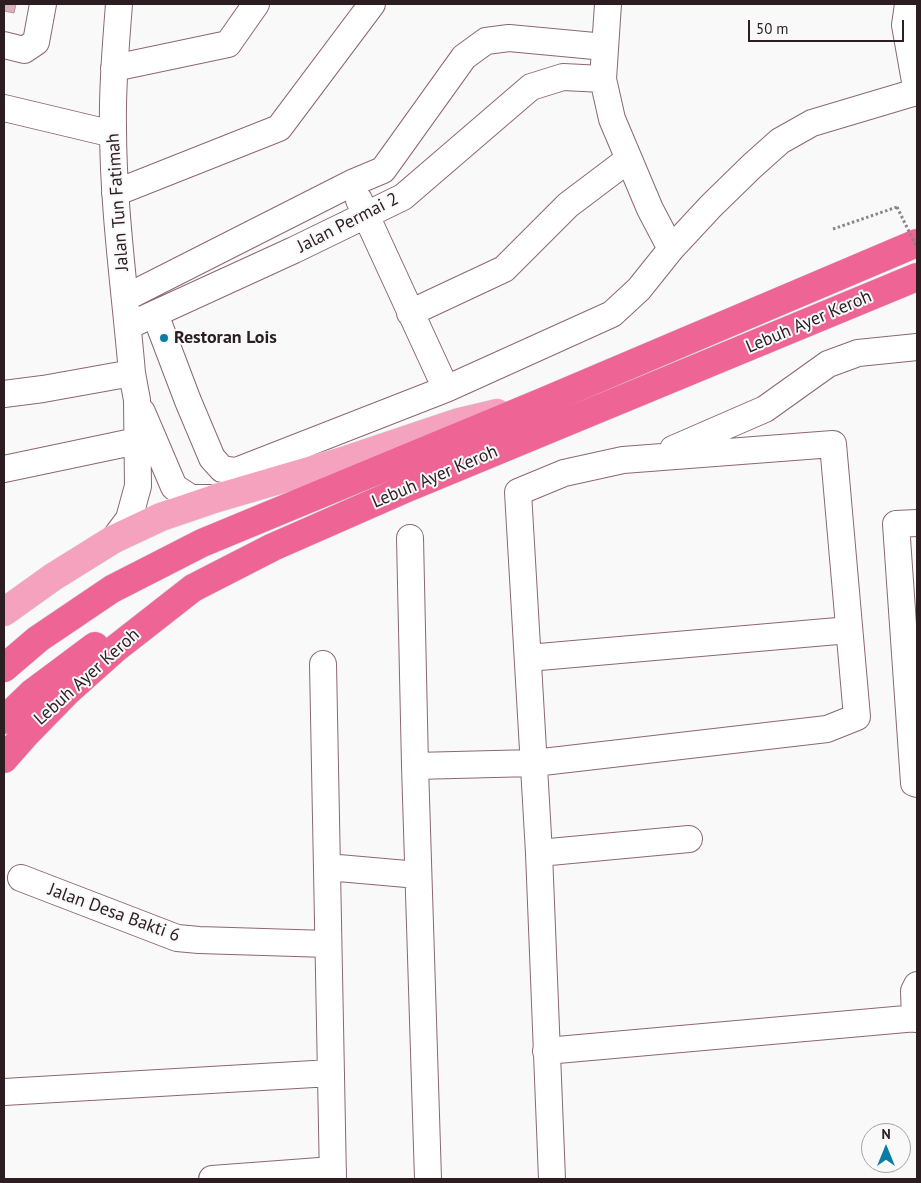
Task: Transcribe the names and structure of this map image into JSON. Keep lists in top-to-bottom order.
{
  "streets": {
    "highway": ["Lebuh Ayer Keroh"],
    "street": ["Jalan Tun Fatimah", "Jalan Permai 2", "Jalan Desa Bakti 6"]
  },
  "crossings": [
    ["Jalan Tun Fatimah", "Jalan Permai 2"]
  ],
  "places": ["Restoran Lois"],
  "scale_bar": "50 m",
  "north": "top"
}
